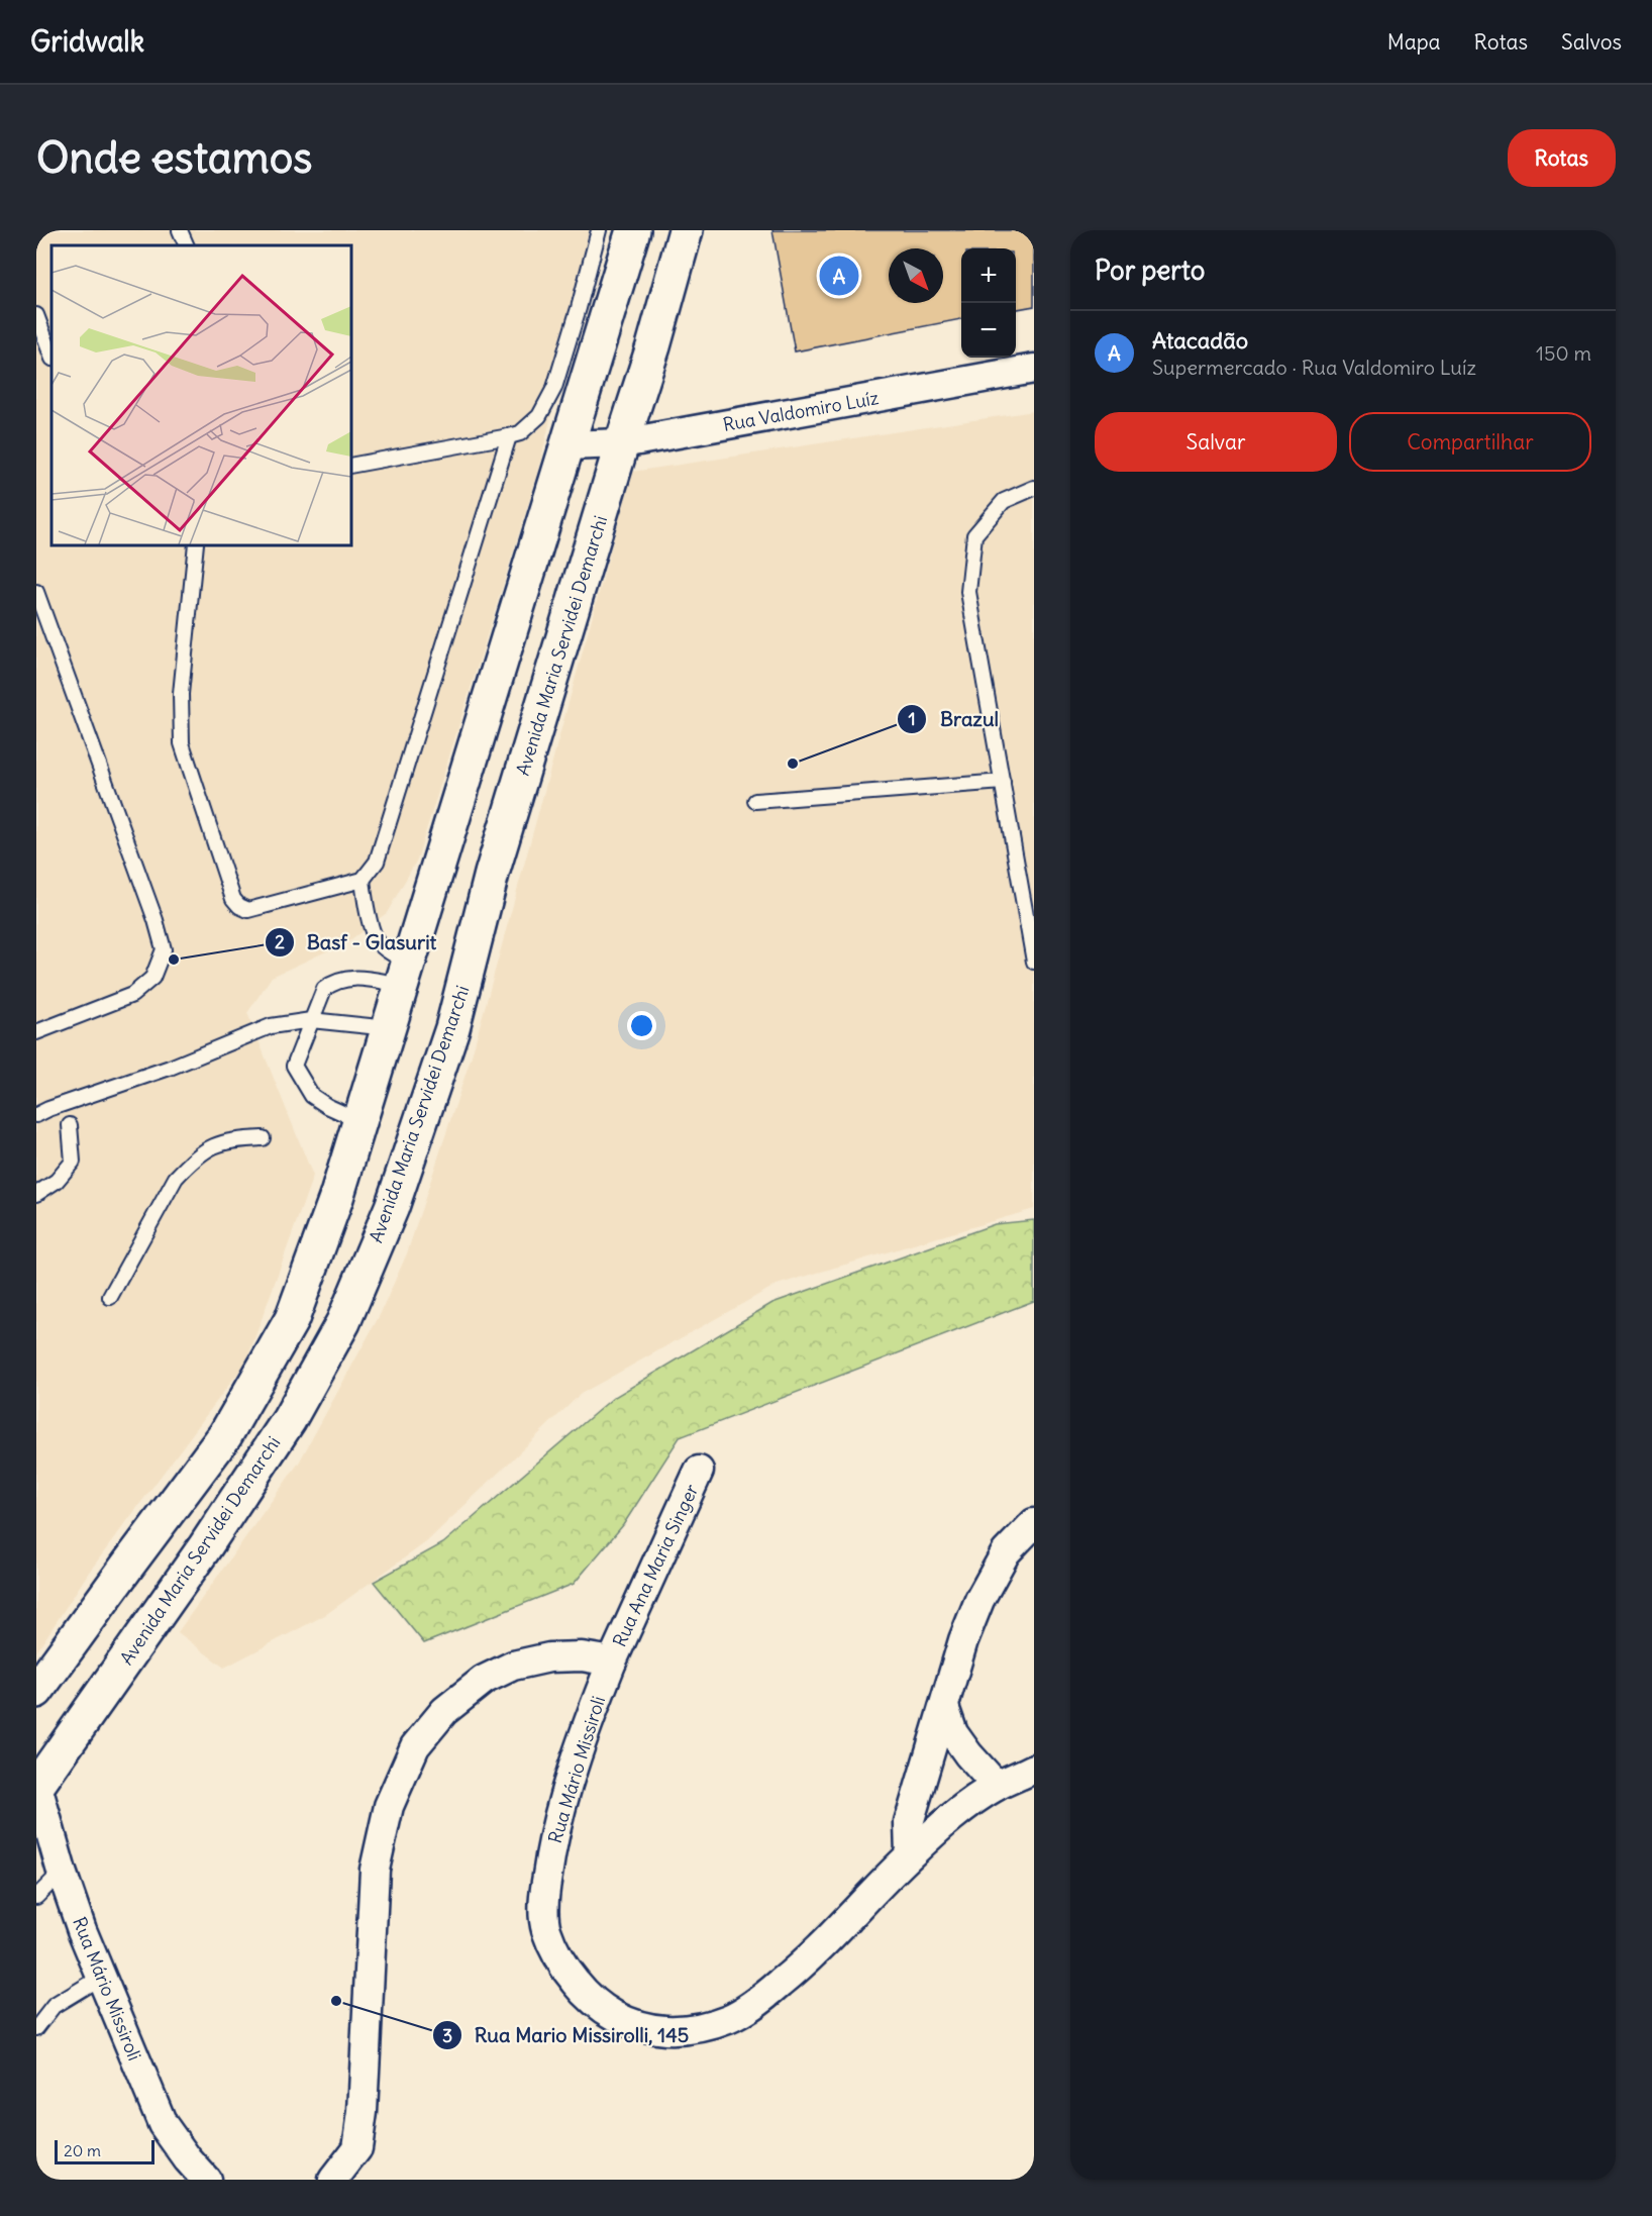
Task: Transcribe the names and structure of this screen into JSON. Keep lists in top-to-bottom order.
{
  "streets": {
    "main road": ["Avenida Maria Servidei Demarchi"],
    "street": ["Rua Valdomiro Luíz", "Rua Ana Maria Singer", "Rua Mário Missiroli"]
  },
  "crossings": [
    ["Rua Valdomiro Luíz", "Avenida Maria Servidei Demarchi"],
    ["Avenida Maria Servidei Demarchi", "Rua Mário Missiroli"],
    ["Rua Ana Maria Singer", "Rua Mário Missiroli"]
  ],
  "places": ["Brazul", "Basf - Glasurit", "Rua Mario Missirolli, 145"],
  "scale_bar": "20 m",
  "north": "bottom right",
  "page": {
    "header": "Gridwalk",
    "nav": ["Mapa", "Rotas", "Salvos"],
    "buttons": [
      "Rotas",
      ["Salvar", "Compartilhar"]
    ],
    "title": "Onde estamos",
    "heading": "Por perto",
    "map_buttons": ["+", "−"],
    "pins": "A",
    "list": [
      {
        "mark": "A",
        "name": "Atacadão",
        "note": "Supermercado · Rua Valdomiro Luíz",
        "value": "150 m"
      }
    ],
    "scale": "20 m"
  }
}
